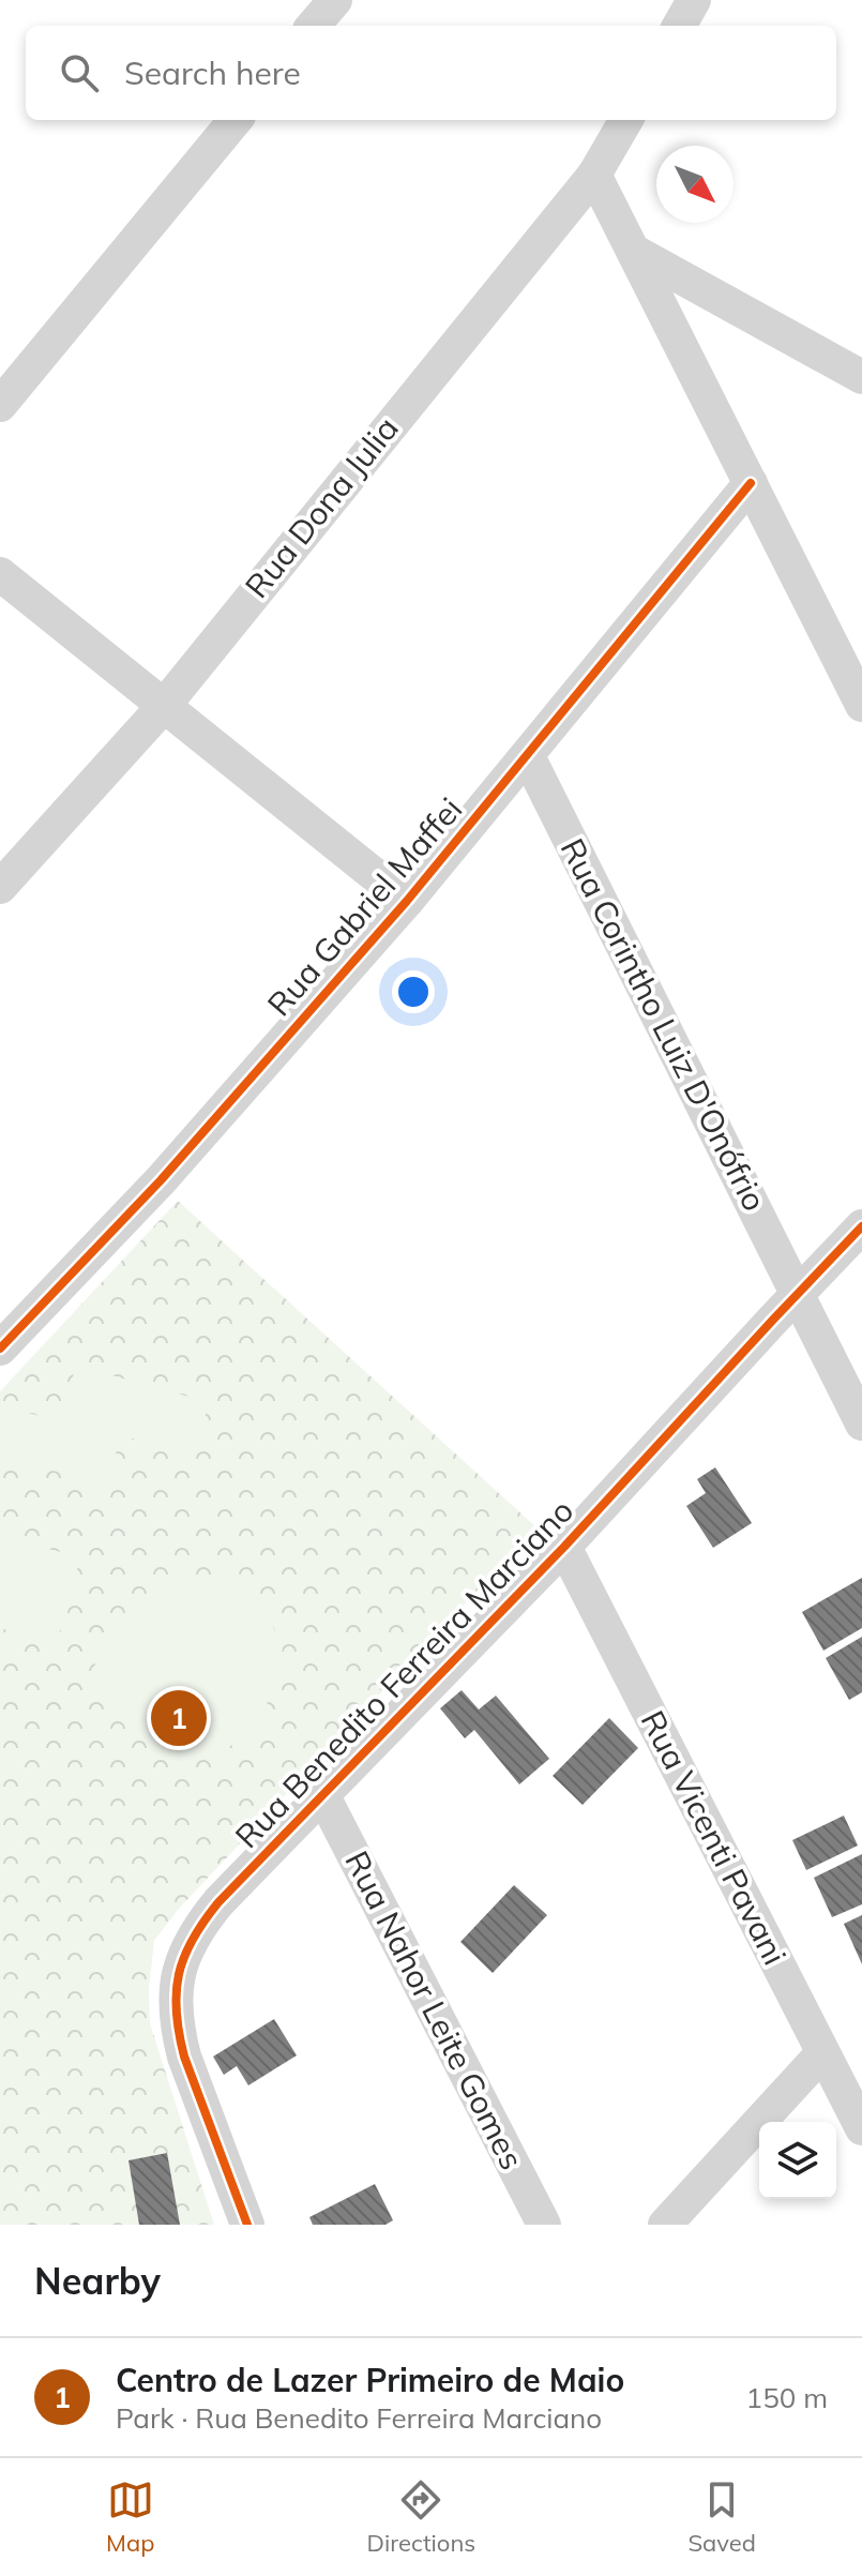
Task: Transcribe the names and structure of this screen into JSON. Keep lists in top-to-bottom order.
{
  "streets": {
    "street": [
      "Rua Dona Julia",
      "Rua Gabriel Maffei",
      "Rua Corintho Luiz D'Onófrio",
      "Rua Benedito Ferreira Marciano",
      "Rua Vicenti Pavani",
      "Rua Nahor Leite Gomes"
    ]
  },
  "crossings": [
    ["Rua Gabriel Maffei", "Rua Corintho Luiz D'Onófrio"],
    ["Rua Corintho Luiz D'Onófrio", "Rua Benedito Ferreira Marciano"],
    ["Rua Benedito Ferreira Marciano", "Rua Vicenti Pavani"],
    ["Rua Benedito Ferreira Marciano", "Rua Nahor Leite Gomes"]
  ],
  "north": "bottom right",
  "page": {
    "search": "Search here",
    "pins": "1",
    "heading": "Nearby",
    "list": [
      {
        "mark": "1",
        "name": "Centro de Lazer Primeiro de Maio",
        "note": "Park · Rua Benedito Ferreira Marciano",
        "value": "150 m"
      }
    ],
    "nav": ["Map", "Directions", "Saved"]
  }
}
